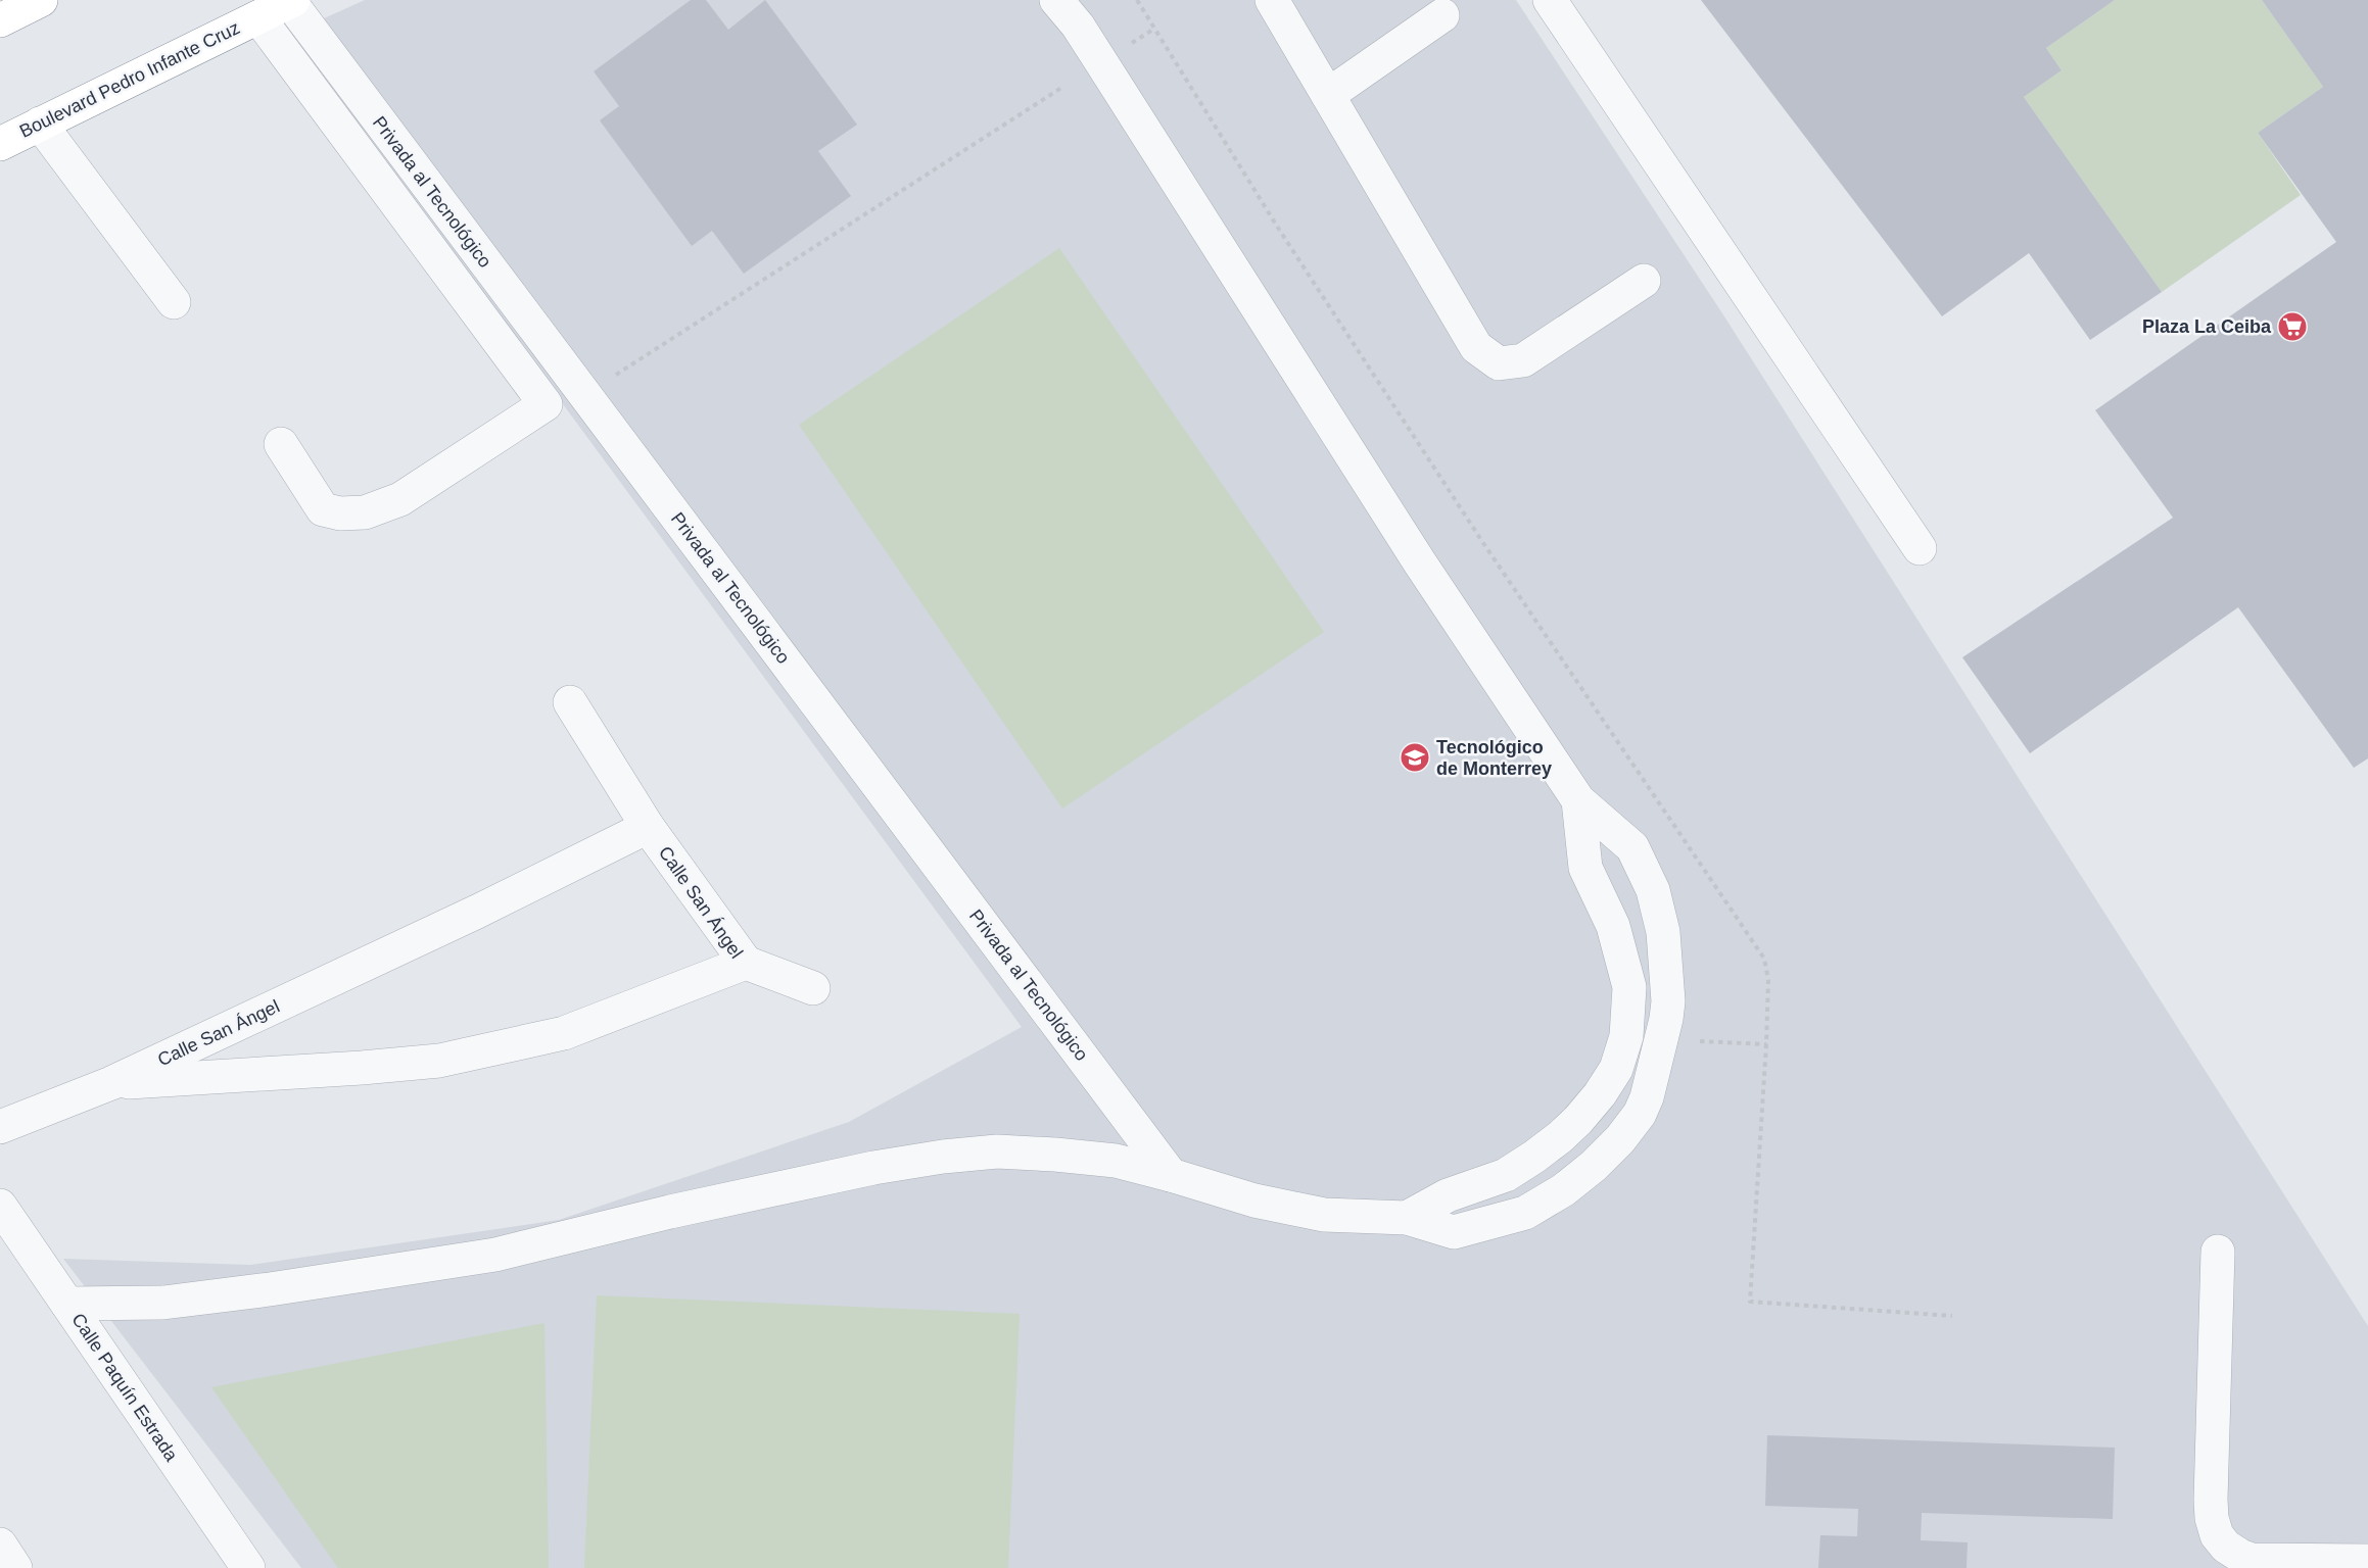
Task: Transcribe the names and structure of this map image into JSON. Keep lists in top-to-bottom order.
{
  "streets": {
    "highway": ["Boulevard Pedro Infante Cruz"],
    "street": ["Privada al Tecnológico", "Calle San Ángel", "Calle Paquín Estrada"]
  },
  "crossings": [
    ["Boulevard Pedro Infante Cruz", "Privada al Tecnológico"]
  ],
  "places": {
    "supermarket": ["Plaza La Ceiba"],
    "school or university": ["Tecnológico de Monterrey"]
  }
}
